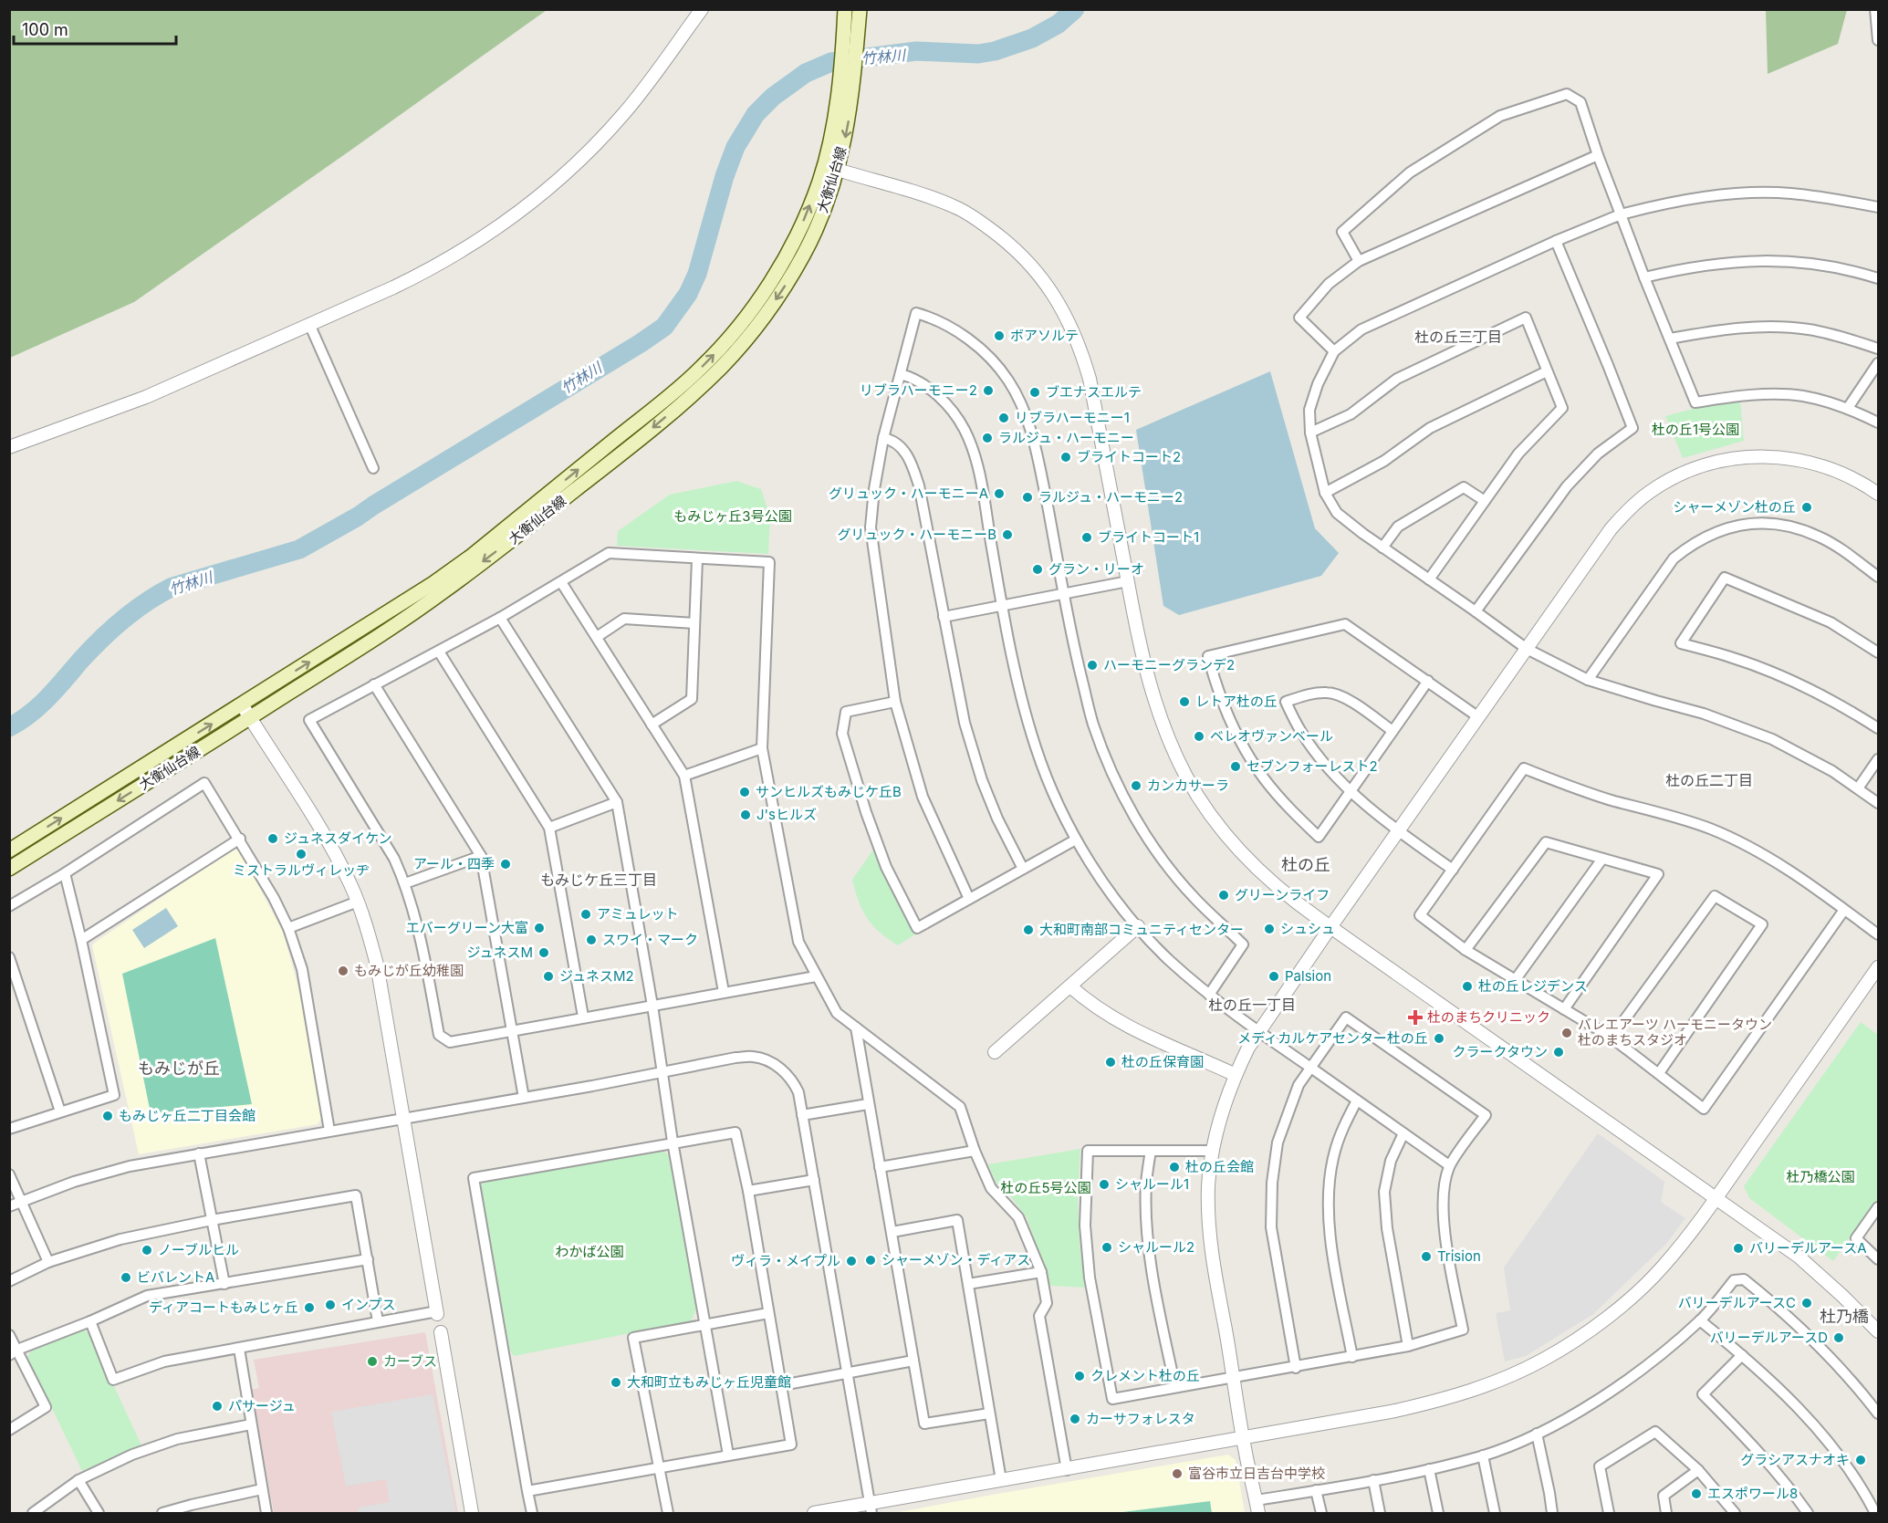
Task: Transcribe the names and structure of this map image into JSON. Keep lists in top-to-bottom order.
{
  "streets": {
    "main road": ["大衡仙台線"]
  },
  "districts": [
    "杜の丘三丁目",
    "杜の丘二丁目",
    "杜の丘",
    "もみじケ丘三丁目",
    "杜の丘一丁目",
    "もみじが丘",
    "杜乃橋"
  ],
  "water": ["竹林川"],
  "parks": [
    "杜の丘1号公園",
    "もみじヶ丘3号公園",
    "杜乃橋公園",
    "杜の丘5号公園",
    "わかば公園"
  ],
  "places": {
    "other": [
      "ボアソルテ",
      "リブラハーモニー2",
      "ブエナスエルテ",
      "リブラハーモニー1",
      "ラルジュ・ハーモニー",
      "ブライトコート2",
      "グリュック・ハーモニーA",
      "ラルジュ・ハーモニー2",
      "シャーメゾン杜の丘",
      "グリュック・ハーモニーB",
      "ブライトコート1",
      "グラン・リーオ",
      "ハーモニーグランデ2",
      "レトア杜の丘",
      "ベレオヴァンベール",
      "セブンフォーレスト2",
      "カンカサーラ",
      "サンヒルズもみじケ丘B",
      "J'sヒルズ",
      "ジュネスダイケン",
      "ミストラルヴィレッヂ",
      "アール・四季",
      "グリーンライフ",
      "アミュレット",
      "エバーグリーン大富",
      "シュシュ",
      "大和町南部コミュニティセンター",
      "スワイ・マーク",
      "ジュネスM",
      "もみじが丘幼稚園",
      "ジュネスM2",
      "Palsion",
      "杜の丘レジデンス",
      "バレエアーツ ハーモニータウン 杜のまちスタジオ",
      "メディカルケアセンター杜の丘",
      "クラークタウン",
      "杜の丘保育園",
      "もみじヶ丘二丁目会館",
      "杜の丘会館",
      "シャルール1",
      "シャルール2",
      "バリーデルアースA",
      "ノーブルヒル",
      "Trision",
      "シャーメゾン・ディアス",
      "ヴィラ・メイプル",
      "ビバレントA",
      "バリーデルアースC",
      "インプス",
      "ディアコートもみじヶ丘",
      "バリーデルアースD",
      "カーブス",
      "クレメント杜の丘",
      "大和町立もみじヶ丘児童館",
      "パサージュ",
      "カーサフォレスタ",
      "グラシアスナオキ",
      "富谷市立日吉台中学校",
      "エスポワール8"
    ],
    "health": ["杜のまちクリニック"]
  },
  "scale_bar": "100 m"
}
